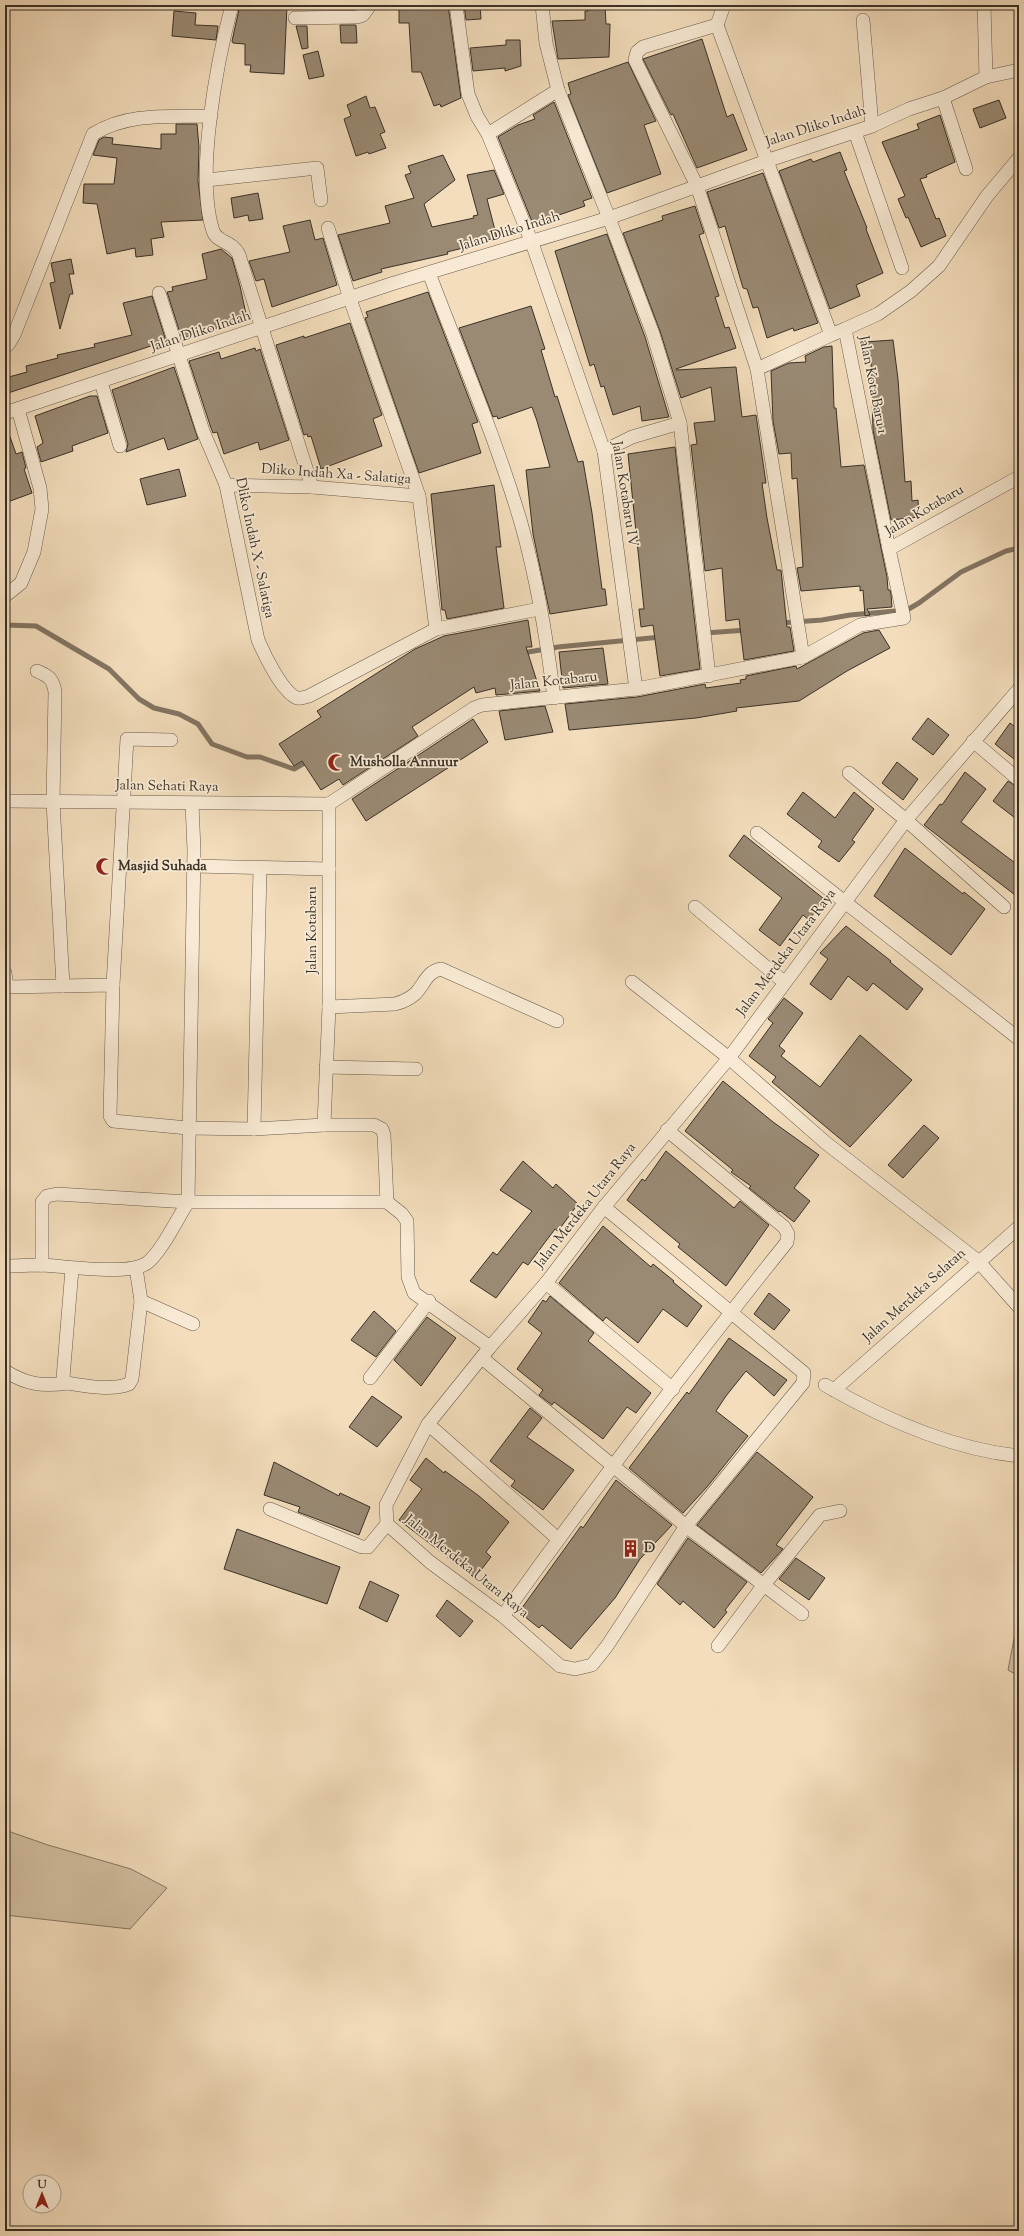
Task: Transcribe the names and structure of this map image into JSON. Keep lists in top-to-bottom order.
{
  "streets": {
    "street": [
      "Jalan Dliko Indah",
      "Jalan Kota Baru 1",
      "Dliko Indah Xa - Salatiga",
      "Jalan Kotabaru IV",
      "Jalan Kotabaru",
      "Dliko Indah X - Salatiga",
      "Jalan Sehati Raya",
      "Jalan Merdeka Utara Raya",
      "Jalan Merdeka Selatan"
    ]
  },
  "crossings": [
    ["Jalan Dliko Indah", "Jalan Kotabaru IV"],
    ["Jalan Dliko Indah", "Dliko Indah X - Salatiga"],
    ["Jalan Kota Baru 1", "Jalan Kotabaru"],
    ["Dliko Indah Xa - Salatiga", "Dliko Indah X - Salatiga"],
    ["Jalan Kotabaru IV", "Jalan Kotabaru"],
    ["Jalan Kotabaru", "Jalan Sehati Raya"]
  ],
  "places": {
    "mosque": ["Musholla Annuur", "Masjid Suhada"],
    "building": ["D"]
  },
  "north": "top"
}
